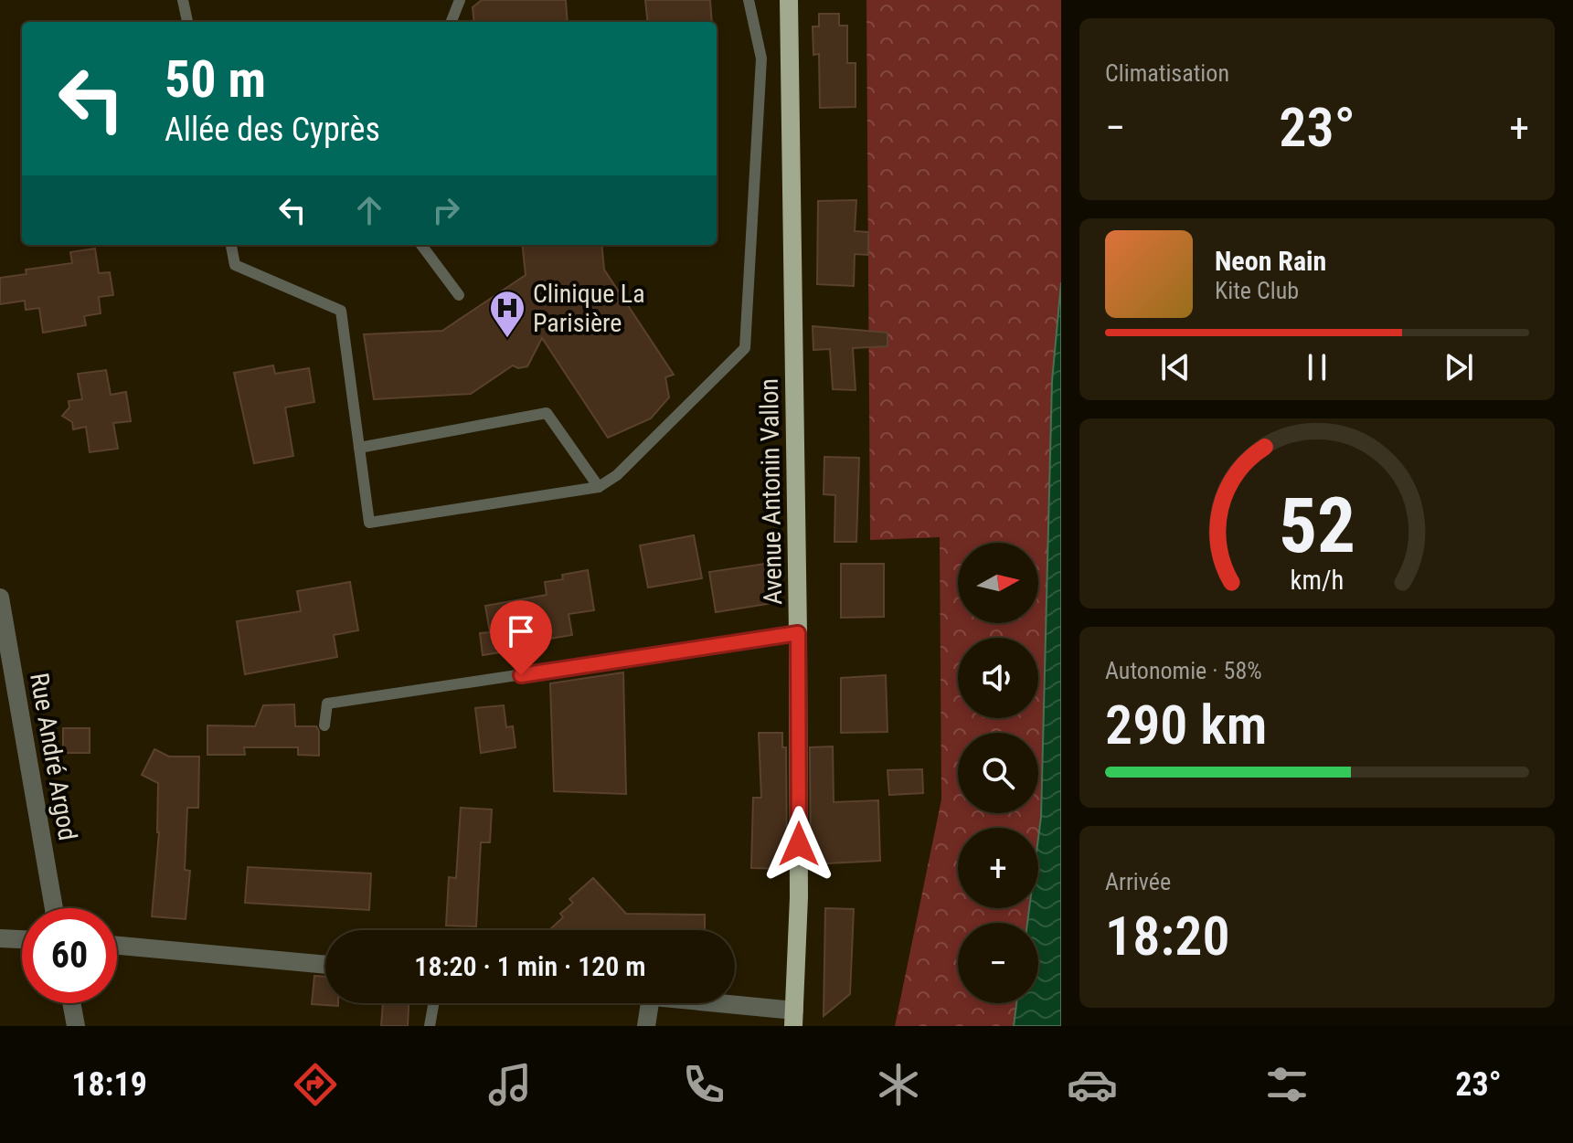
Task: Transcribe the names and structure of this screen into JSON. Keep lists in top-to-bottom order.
{
  "streets": {
    "main road": ["Avenue Antonin Vallon"],
    "street": ["Rue André Argod"]
  },
  "places": {
    "hospital": ["Clinique La Parisière"]
  },
  "north": "right",
  "page": {
    "tile": [
      "Climatisation",
      ["Autonomie · 58%", "290 km"],
      ["Arrivée", "18:20"]
    ],
    "turn": ["50 m", "Allée des Cyprès"],
    "heat": ["−", "23°", "+"],
    "song": ["Neon Rain", "Kite Club"],
    "map_buttons": ["+", "−"],
    "limit": "60",
    "trip": "18:20 · 1 min · 120 m",
    "tabs": ["18:19", "23°"],
    "gauge": ["52", "km/h"]
  }
}
